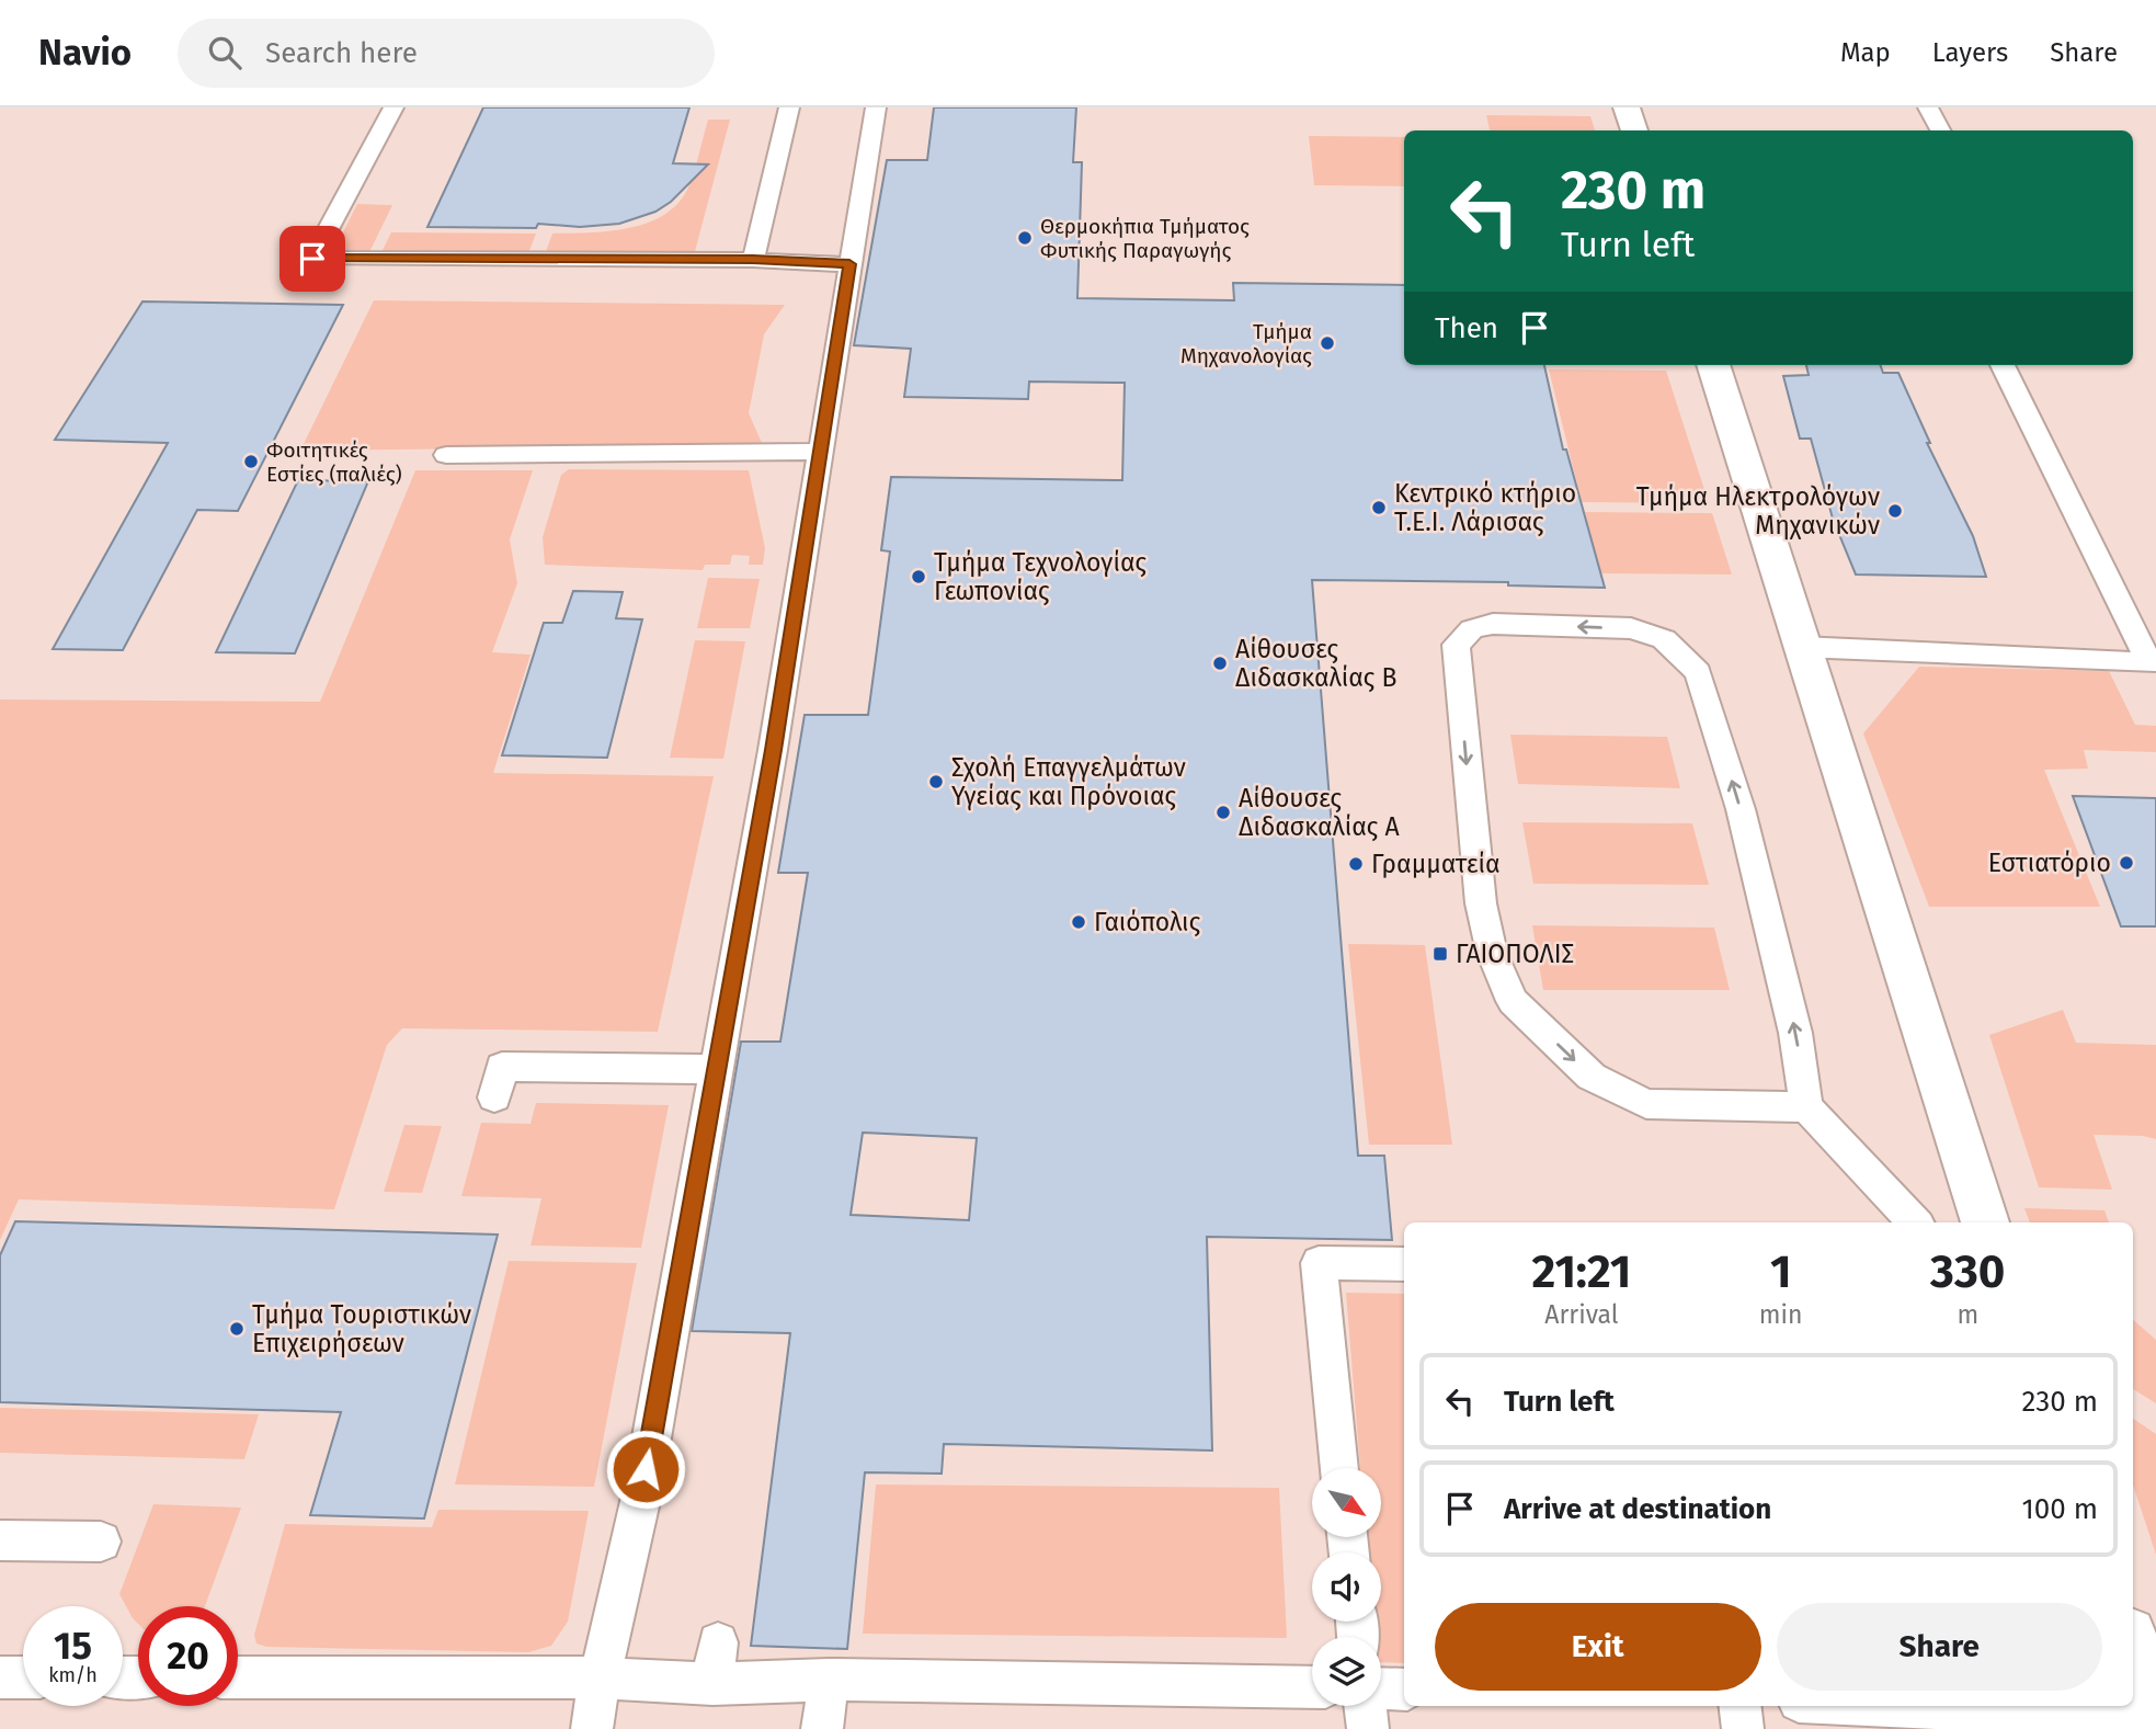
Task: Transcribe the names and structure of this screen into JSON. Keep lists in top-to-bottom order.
{
  "places": {
    "other": [
      "Θερμοκήπια Τμήματος Φυτικής Παραγωγής",
      "Τμήμα Μηχανολογίας",
      "Φοιτητικές Εστίες (παλιές)",
      "Κεντρικό κτήριο Τ.Ε.Ι. Λάρισας",
      "Τμήμα Ηλεκτρολόγων Μηχανικών",
      "Τμήμα Τεχνολογίας Γεωπονίας",
      "Αίθουσες Διδασκαλίας Β",
      "Σχολή Επαγγελμάτων Υγείας και Πρόνοιας",
      "Αίθουσες Διδασκαλίας Α",
      "Εστιατόριο",
      "Γραμματεία",
      "Γαιόπολις",
      "Τμήμα Τουριστικών Επιχειρήσεων"
    ],
    "transit": ["ΓΑΙΟΠΟΛΙΣ"]
  },
  "north": "bottom right",
  "page": {
    "header": "Navio",
    "search": "Search here",
    "nav": ["Map", "Layers", "Share"],
    "turn": ["230 m", "Turn left"],
    "then": "Then",
    "eta": [
      "21:21",
      "Arrival",
      "1",
      "min",
      "330",
      "m"
    ],
    "list": [
      {
        "name": "Turn left",
        "value": "230 m"
      },
      {
        "name": "Arrive at destination",
        "value": "100 m"
      }
    ],
    "buttons": ["Exit", "Share"],
    "speed": "15 km/h",
    "limit": "20"
  }
}
